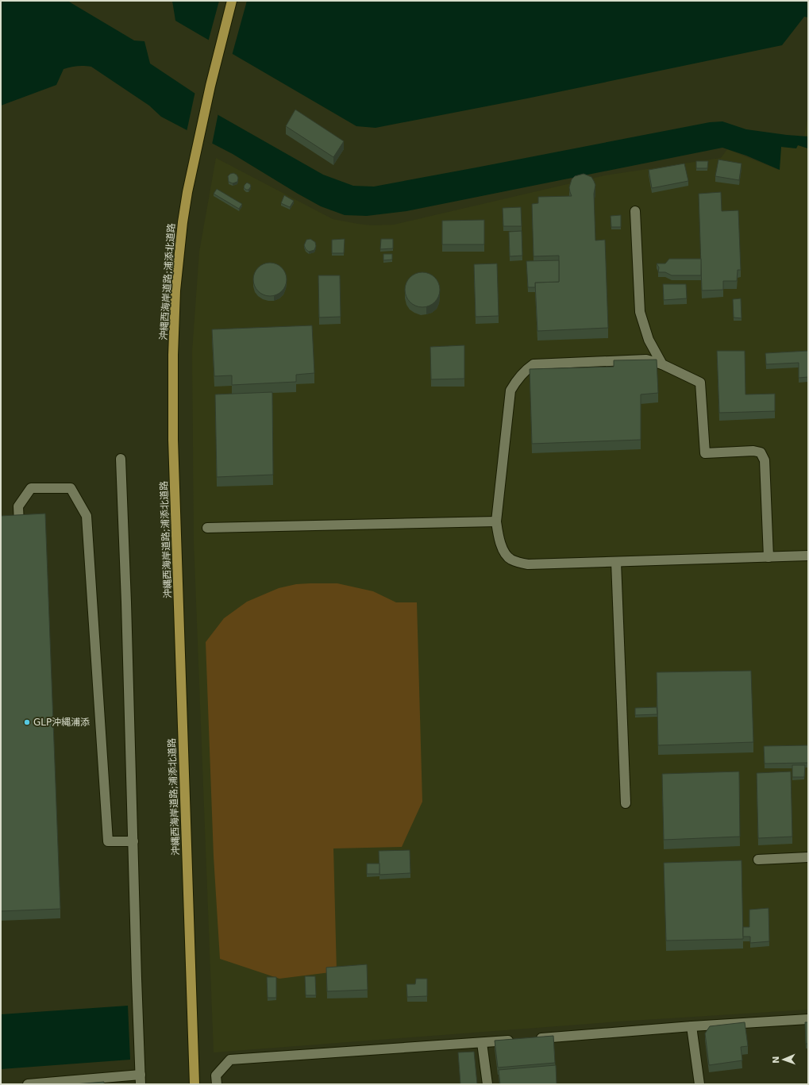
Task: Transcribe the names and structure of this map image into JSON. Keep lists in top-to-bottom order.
{
  "streets": {
    "highway": ["沖縄西海岸道路;浦添北道路"]
  },
  "places": ["GLP沖縄浦添"],
  "north": "left"
}
